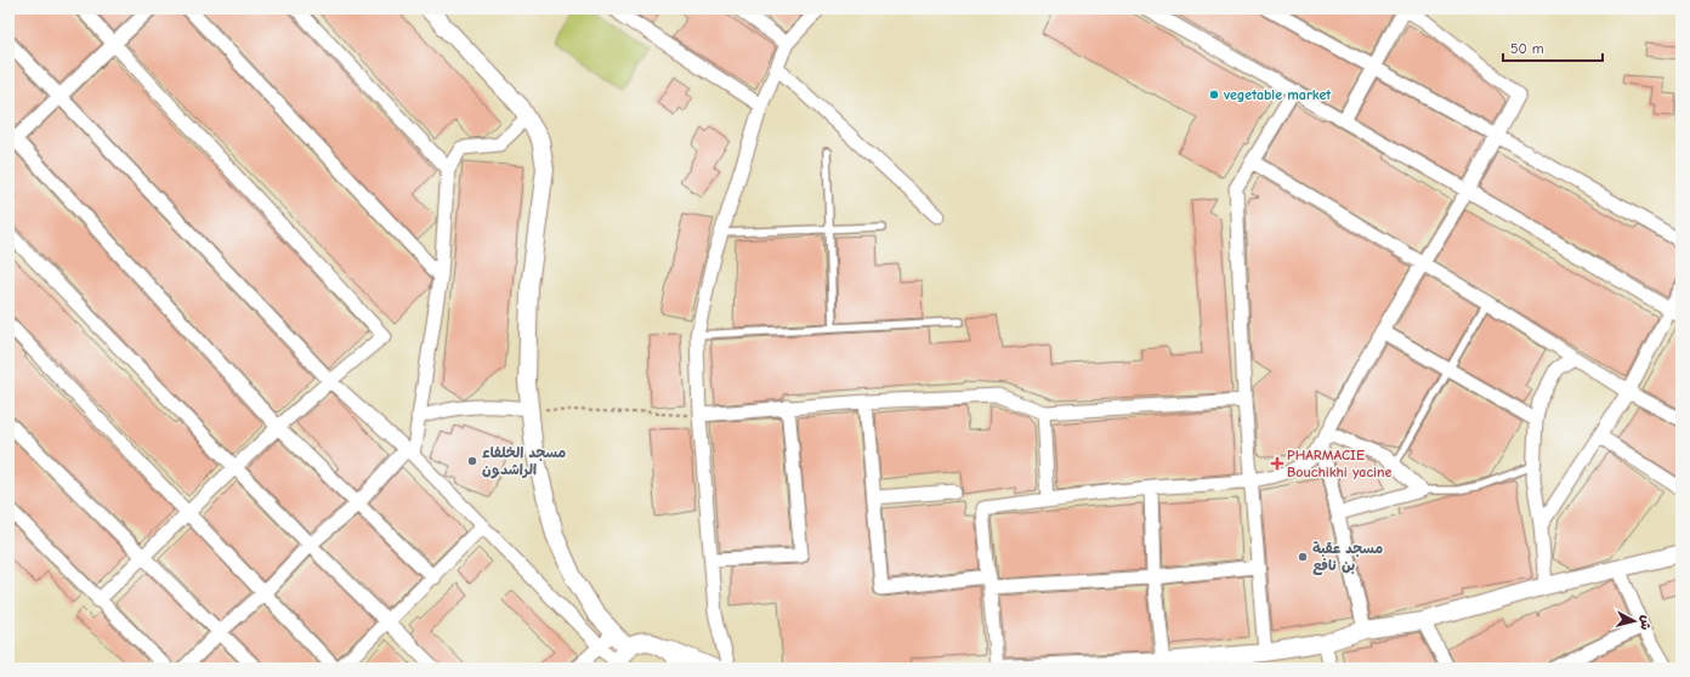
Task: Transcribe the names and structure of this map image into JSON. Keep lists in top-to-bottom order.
{
  "places": {
    "other": ["vegetable market", "مسجد الخلفاء الراشدون", "مسجد عقبة بن نافع"],
    "health": ["PHARMACIE Bouchikhi yacine"]
  },
  "scale_bar": "50 m",
  "north": "right"
}
